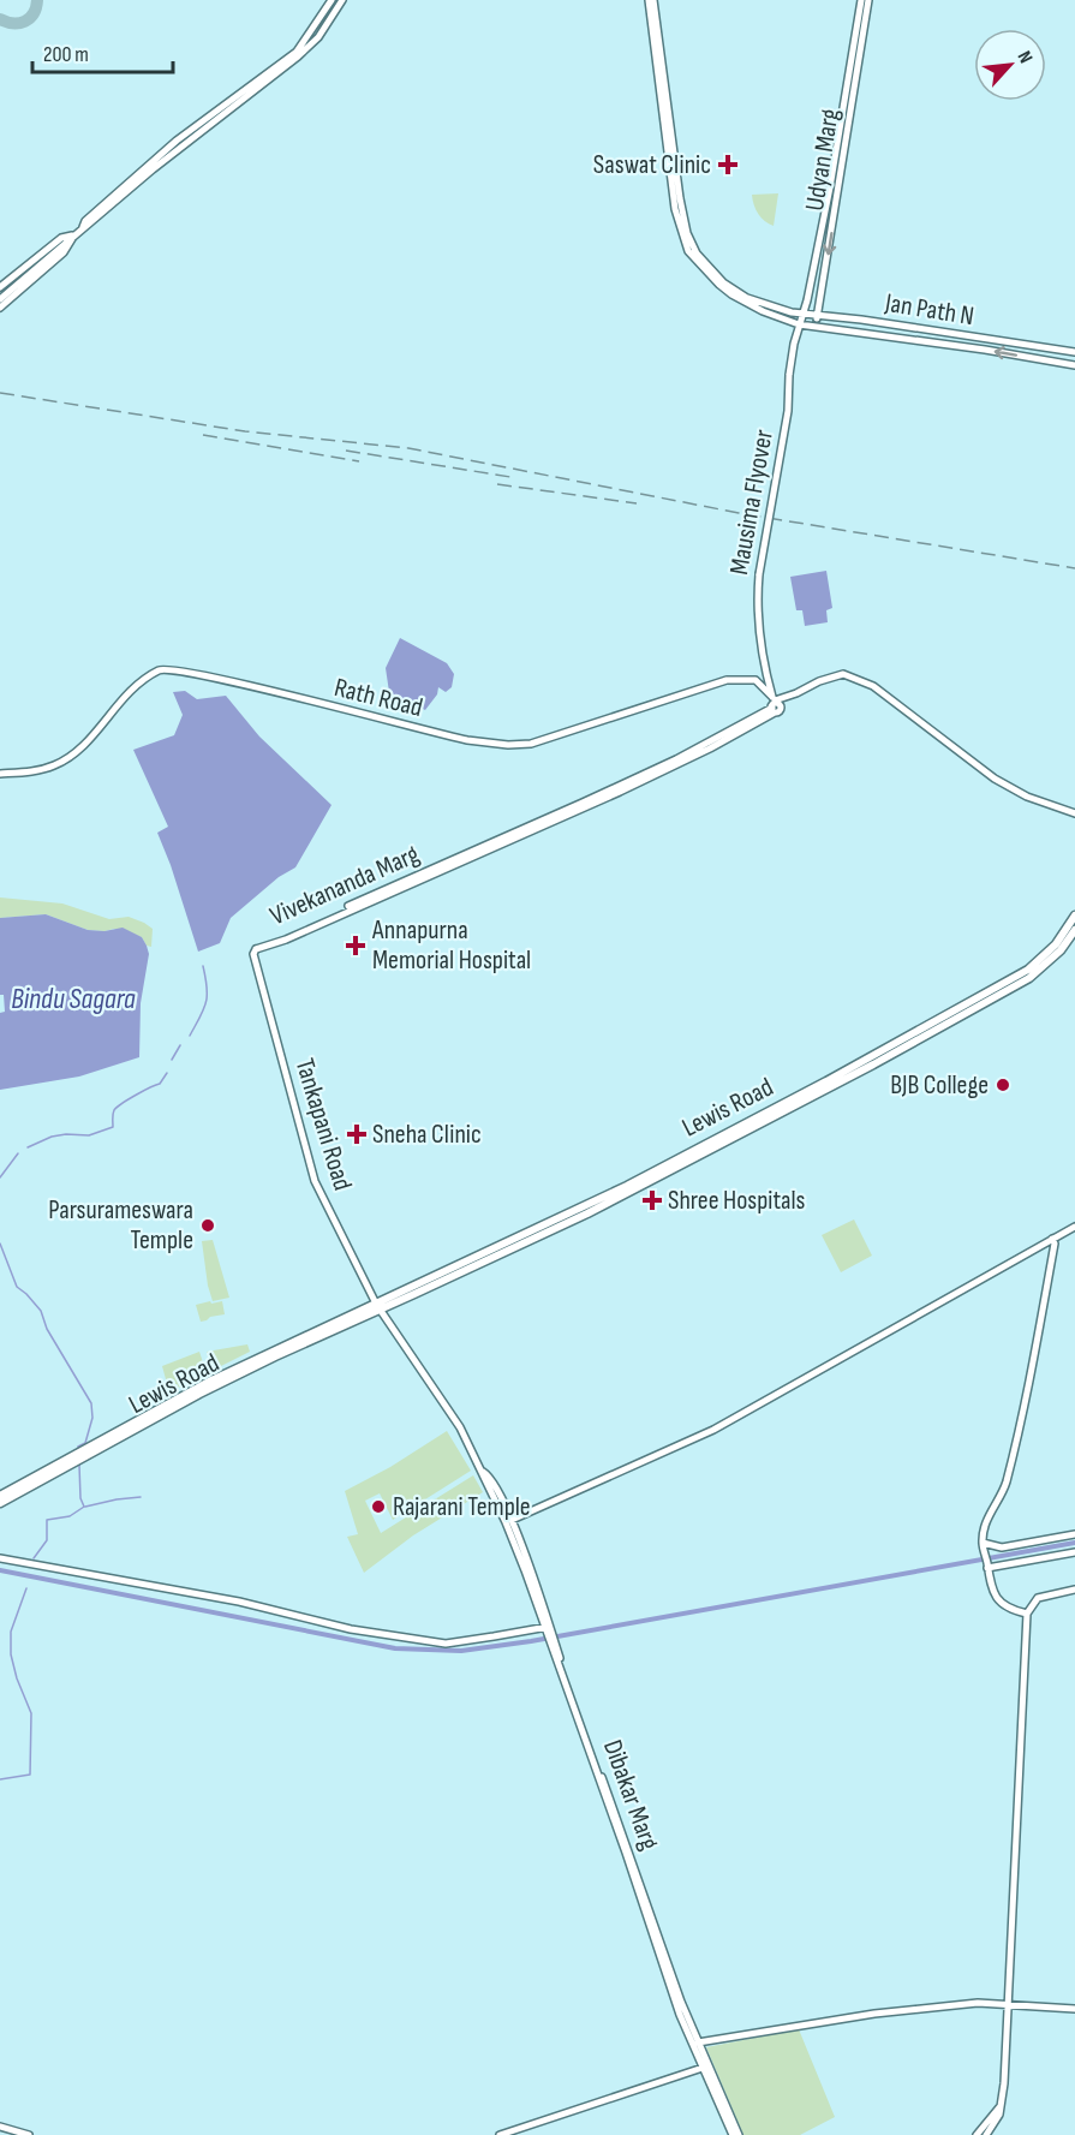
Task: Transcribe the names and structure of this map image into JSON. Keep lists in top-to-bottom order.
{
  "streets": {
    "main road": ["Lewis Road"],
    "street": [
      "Udyan Marg",
      "Jan Path N",
      "Mausima Flyover",
      "Rath Road",
      "Vivekananda Marg",
      "Tankapani Road",
      "Dibakar Marg"
    ]
  },
  "crossings": [
    ["Udyan Marg", "Jan Path N"],
    ["Udyan Marg", "Mausima Flyover"],
    ["Mausima Flyover", "Rath Road"],
    ["Mausima Flyover", "Vivekananda Marg"],
    ["Rath Road", "Vivekananda Marg"],
    ["Vivekananda Marg", "Tankapani Road"],
    ["Lewis Road", "Tankapani Road"],
    ["Lewis Road", "Dibakar Marg"],
    ["Tankapani Road", "Dibakar Marg"]
  ],
  "water": ["Bindu Sagara"],
  "places": {
    "health": [
      "Saswat Clinic",
      "Annapurna Memorial Hospital",
      "Sneha Clinic",
      "Shree Hospitals"
    ],
    "other": ["BJB College", "Parsurameswara Temple", "Rajarani Temple"]
  },
  "scale_bar": "200 m",
  "north": "top right"
}
